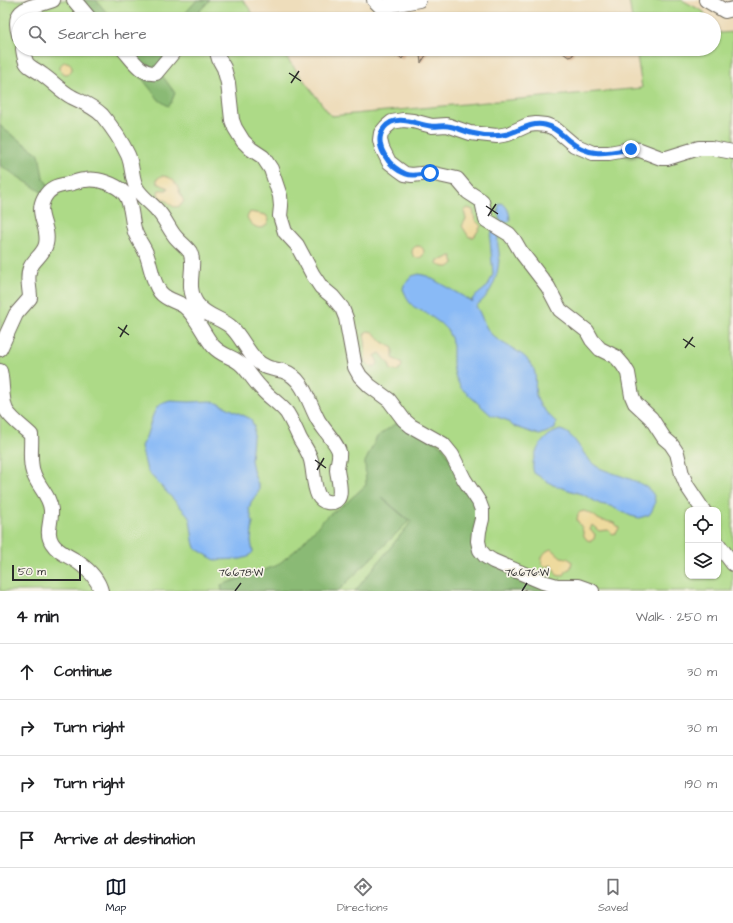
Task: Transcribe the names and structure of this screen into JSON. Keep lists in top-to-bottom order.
{
  "scale_bar": "50 m",
  "page": {
    "search": "Search here",
    "scale": "50 m",
    "heading": ["4 min", "Walk · 250 m"],
    "list": [
      ["Continue", "30 m"],
      ["Turn right", "30 m"],
      ["Turn right", "190 m"],
      "Arrive at destination"
    ],
    "nav": ["Map", "Directions", "Saved"]
  },
  "coordinates": ["76.678°W", "76.676°W"]
}
